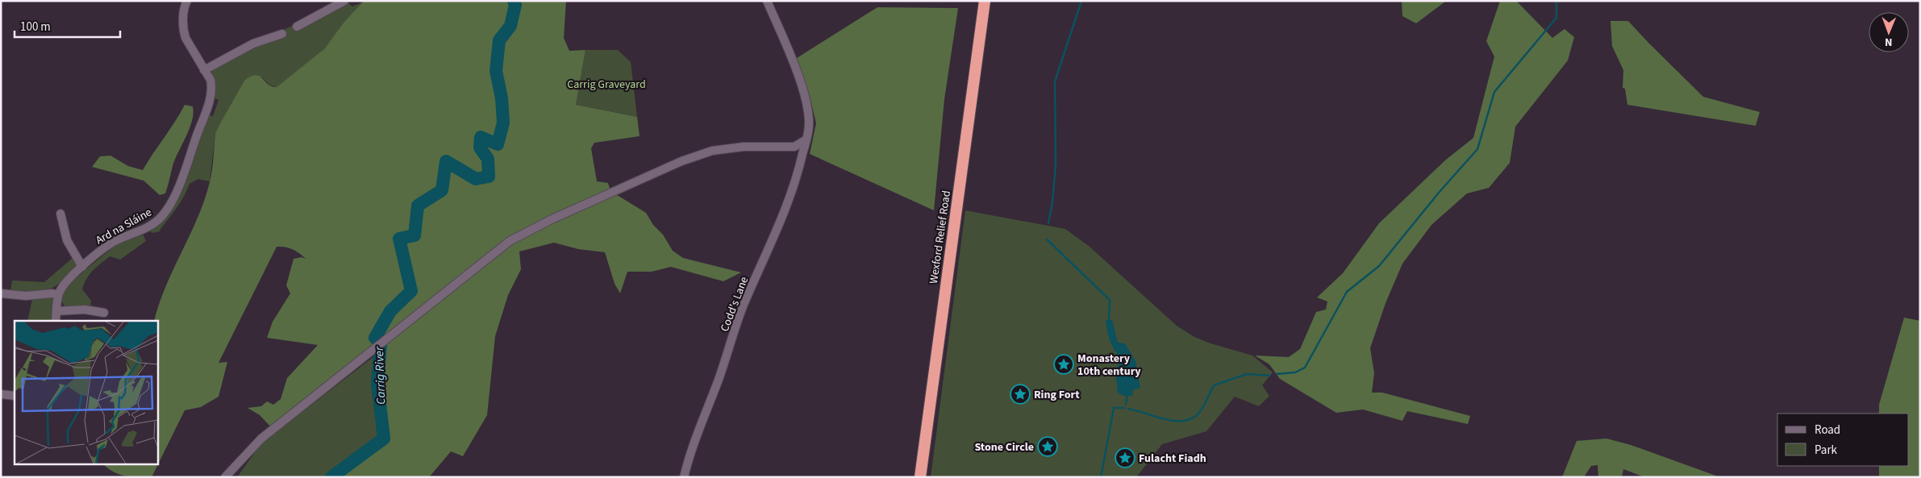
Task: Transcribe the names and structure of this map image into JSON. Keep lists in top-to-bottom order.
{
  "streets": {
    "highway": ["Wexford Relief Road"],
    "street": ["Ard na Sláine", "Codd's Lane"]
  },
  "water": ["Carrig River"],
  "parks": ["Carrig Graveyard"],
  "places": {
    "place": [
      "Monastery 10th century",
      "Ring Fort",
      "Stone Circle",
      "Fulacht Fiadh"
    ]
  },
  "legend": ["Road", "Park"],
  "scale_bar": "100 m",
  "north": "bottom"
}
